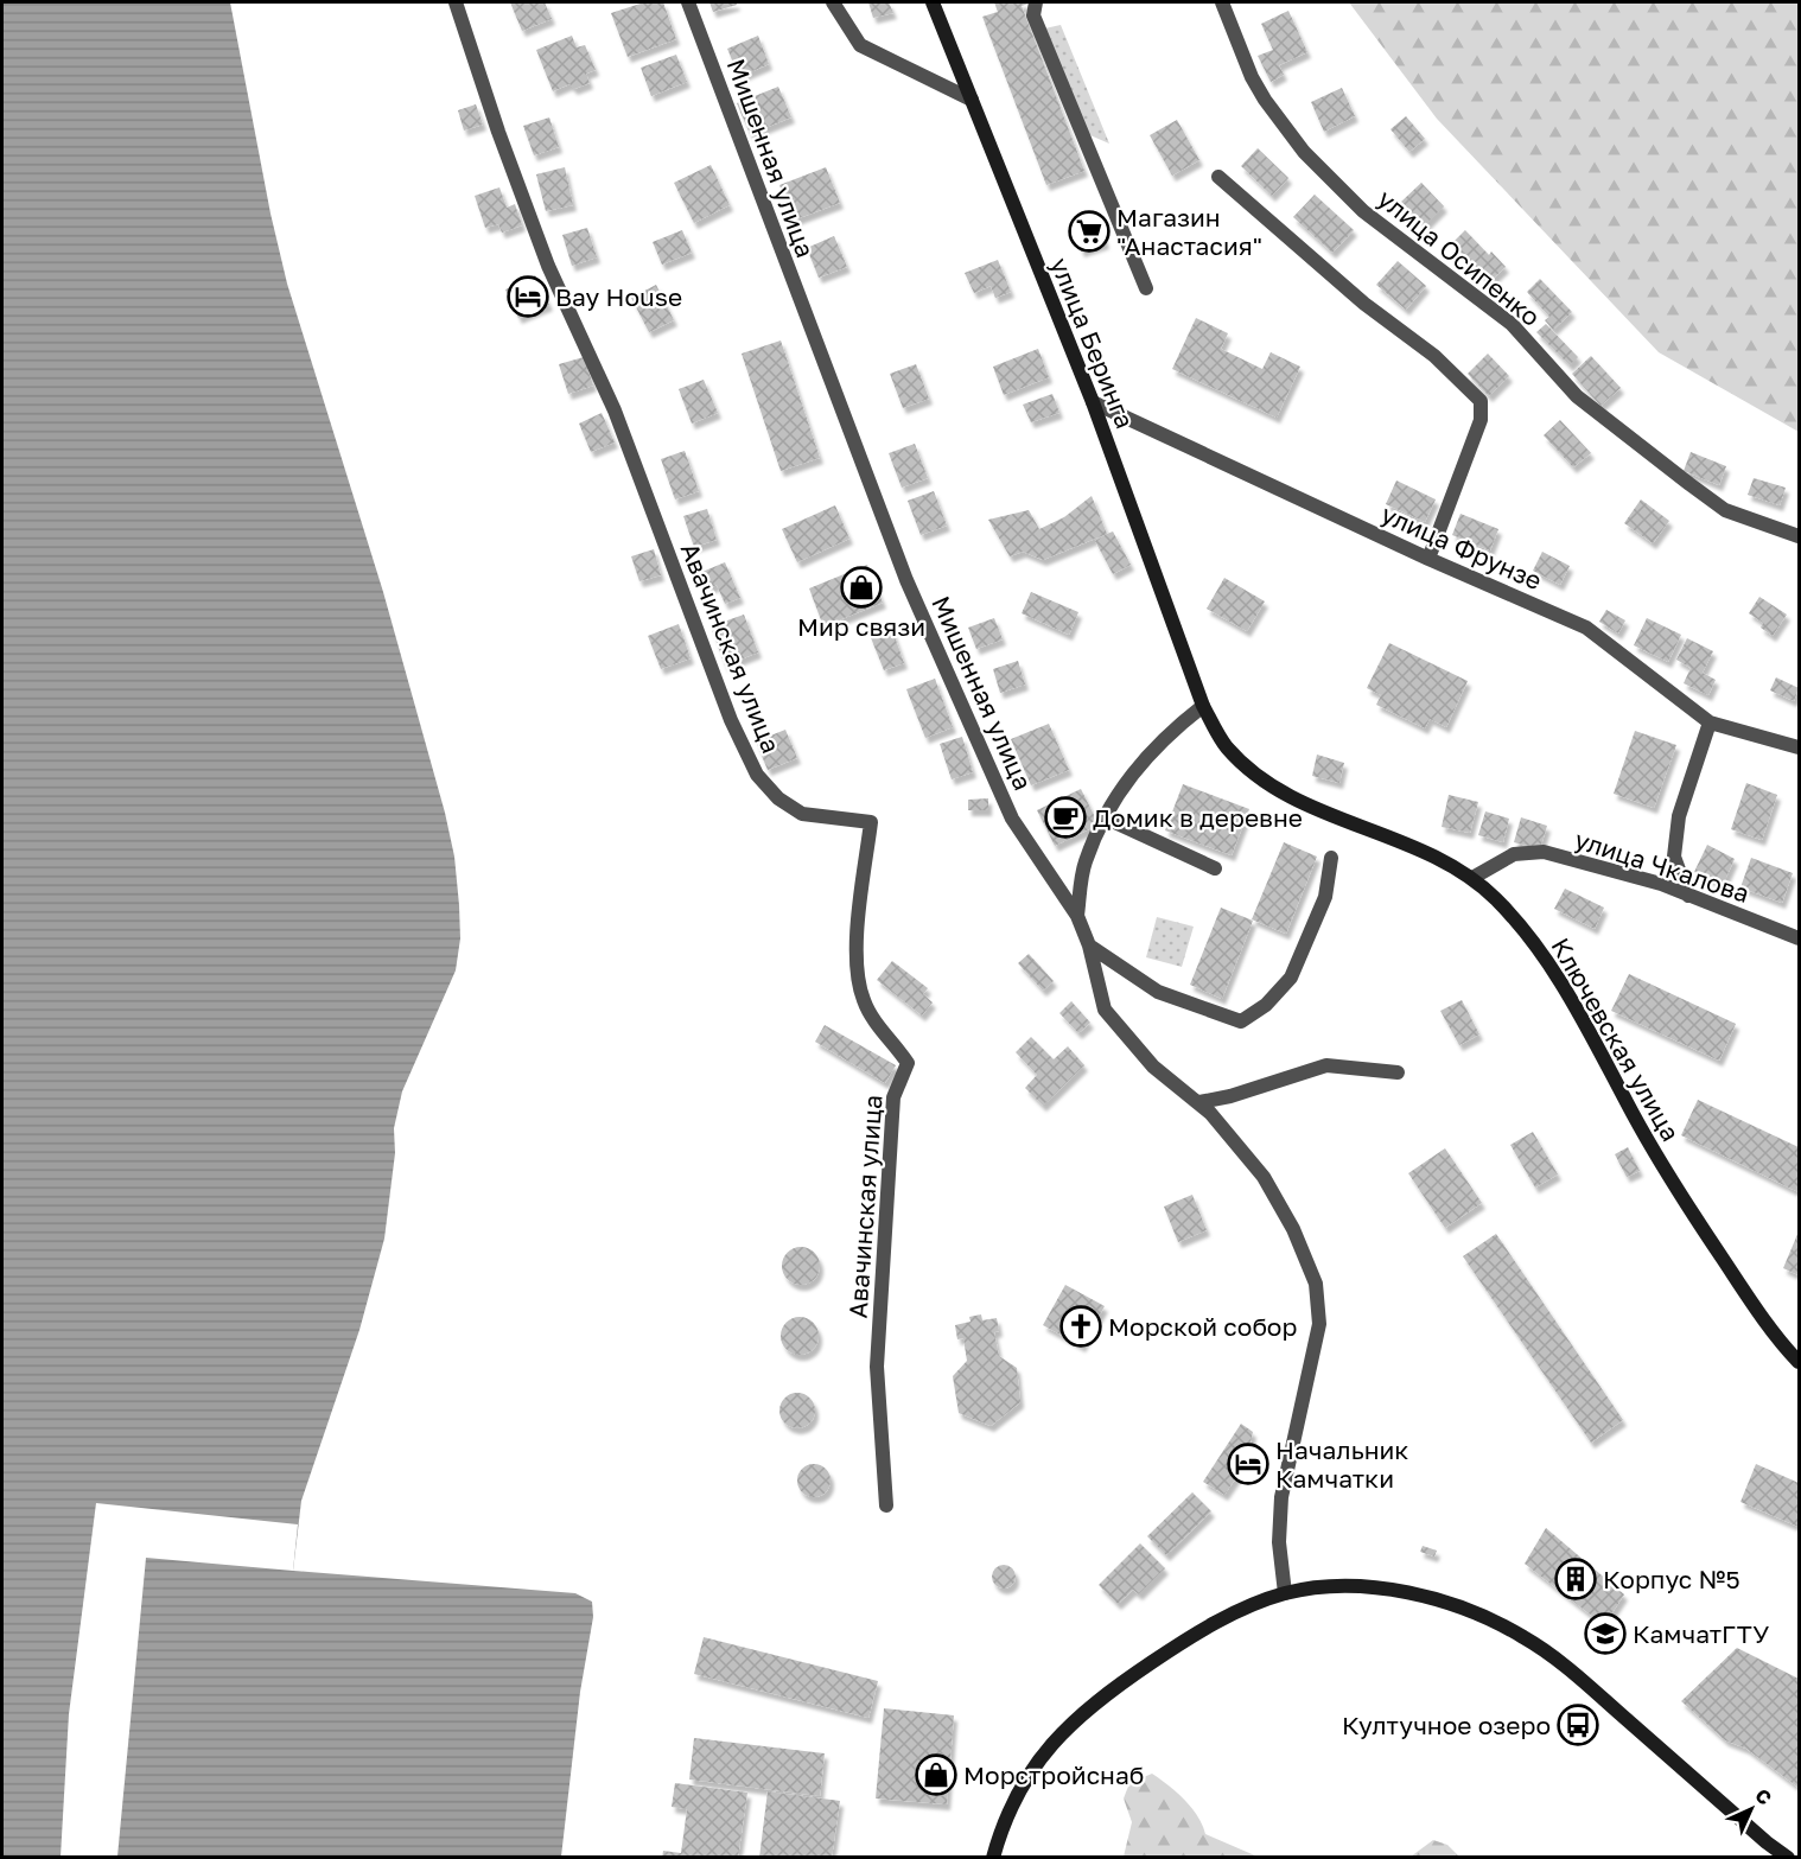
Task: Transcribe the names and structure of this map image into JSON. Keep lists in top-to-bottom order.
{
  "streets": {
    "main road": ["улица Беринга", "Ключевская улица"],
    "street": [
      "Мишенная улица",
      "улица Осипенко",
      "улица Фрунзе",
      "Авачинская улица",
      "улица Чкалова"
    ]
  },
  "crossings": [
    ["улица Беринга", "улица Фрунзе"],
    ["улица Беринга", "Ключевская улица"],
    ["улица Чкалова", "Ключевская улица"]
  ],
  "places": {
    "supermarket": ["Магазин \"Анастасия\""],
    "hotel": ["Bay House", "Начальник Камчатки"],
    "shop": ["Мир связи", "Морстройснаб"],
    "cafe": ["Домик в деревне"],
    "church": ["Морской собор"],
    "building": ["Корпус №5"],
    "school or university": ["КамчатГТУ"],
    "bus stop": ["Култучное озеро"]
  },
  "north": "top right"
}
